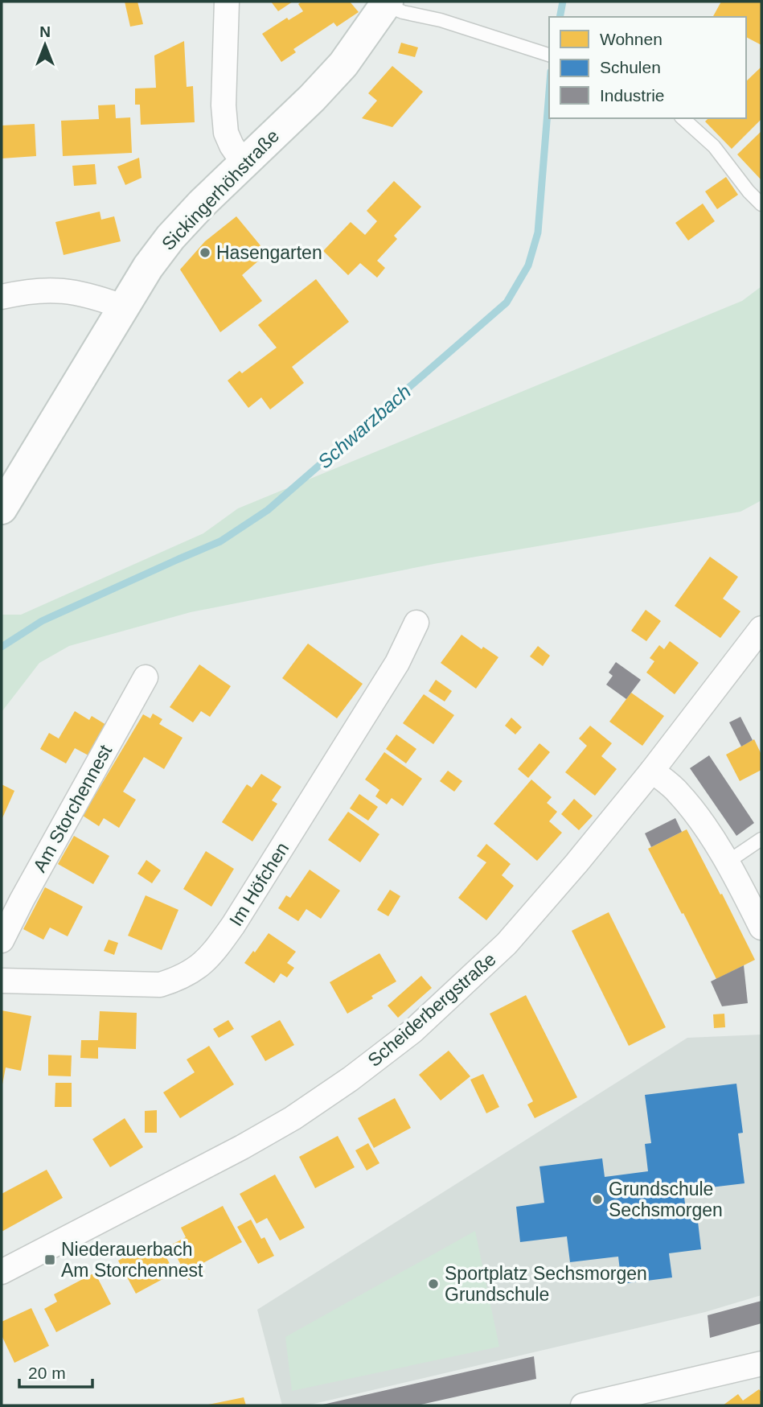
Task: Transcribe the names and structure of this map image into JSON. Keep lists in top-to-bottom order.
{
  "streets": {
    "main road": ["Sickingerhöhstraße"],
    "street": ["Am Storchennest", "Im Höfchen", "Scheiderbergstraße"]
  },
  "water": ["Schwarzbach"],
  "places": {
    "other": ["Hasengarten", "Grundschule Sechsmorgen", "Sportplatz Sechsmorgen Grundschule"],
    "transit": ["Niederauerbach Am Storchennest"]
  },
  "legend": ["Wohnen", "Schulen", "Industrie"],
  "scale_bar": "20 m",
  "north": "top"
}
